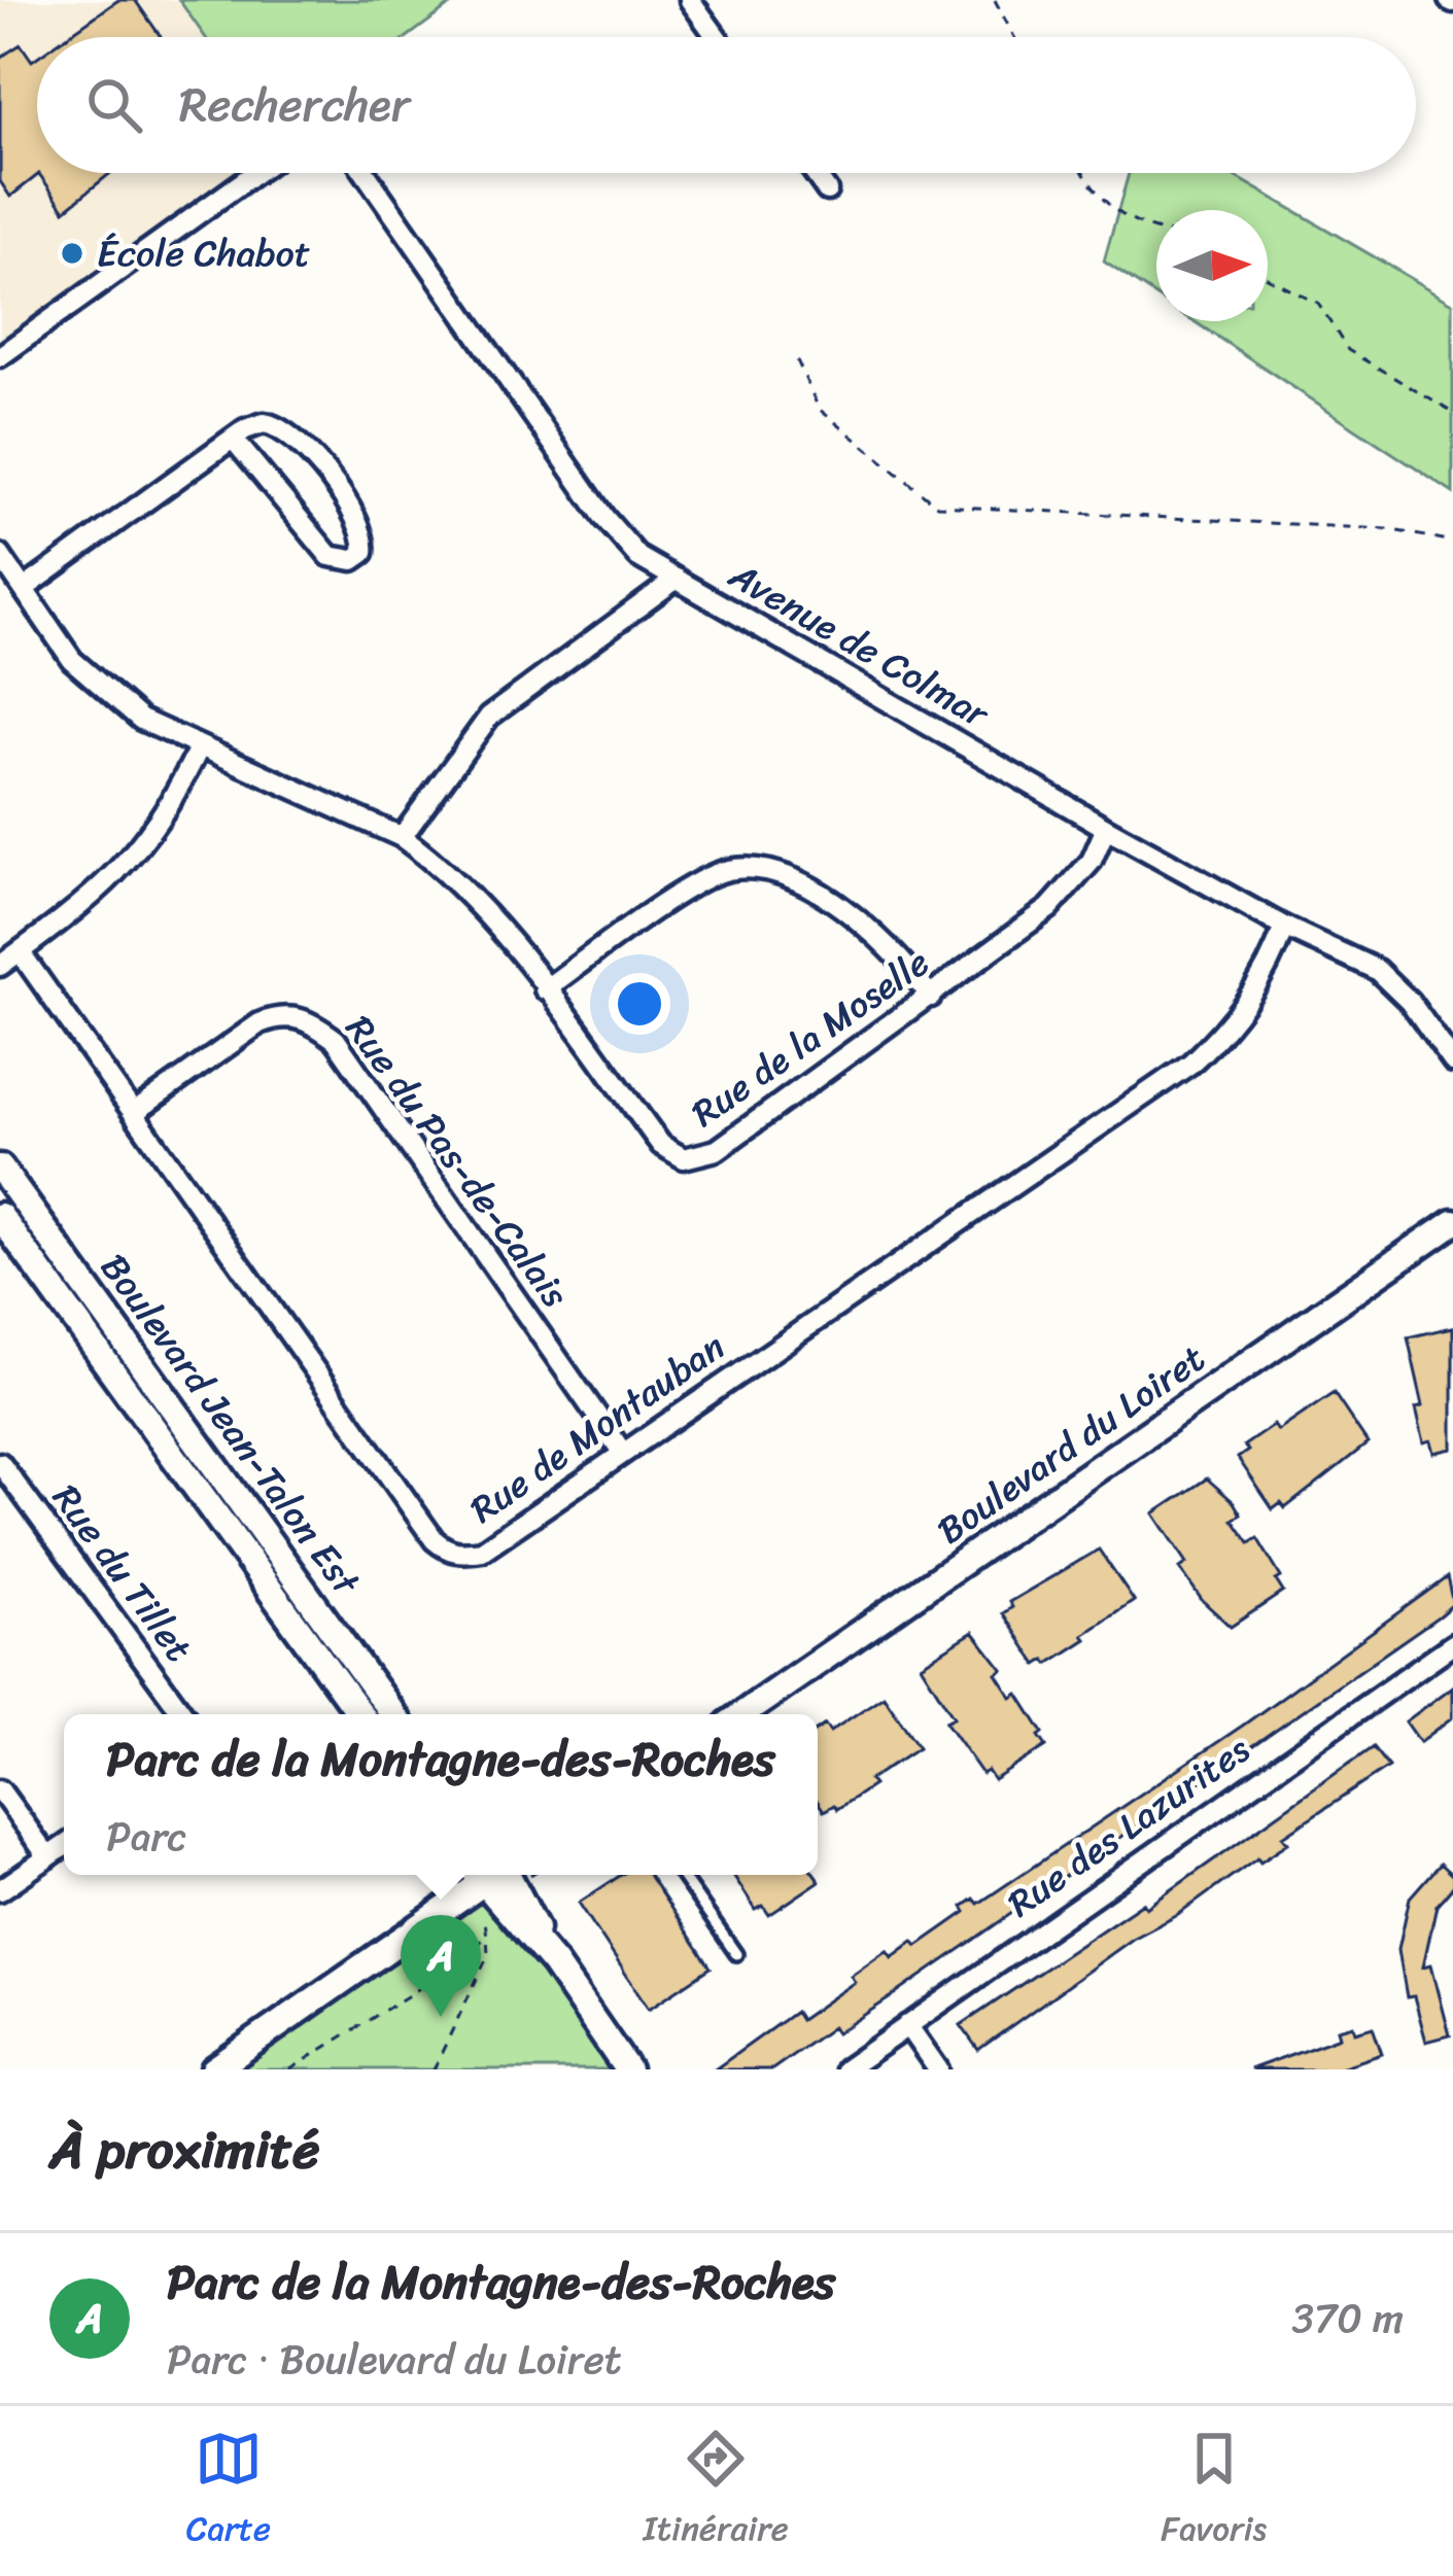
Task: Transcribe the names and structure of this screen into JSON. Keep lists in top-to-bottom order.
{
  "streets": {
    "street": [
      "Avenue de Colmar",
      "Rue de la Moselle",
      "Rue du Pas-de-Calais",
      "Boulevard Jean-Talon Est",
      "Rue de Montauban",
      "Boulevard du Loiret",
      "Rue du Tillet",
      "Rue des Lazurites"
    ]
  },
  "crossings": [
    ["Avenue de Colmar", "Rue de la Moselle"],
    ["Avenue de Colmar", "Rue de Montauban"],
    ["Rue du Pas-de-Calais", "Rue de Montauban"]
  ],
  "places": ["École Chabot"],
  "north": "right",
  "page": {
    "search": "Rechercher",
    "popup": ["Parc de la Montagne-des-Roches", "Parc"],
    "pins": "A",
    "heading": "À proximité",
    "list": [
      {
        "mark": "A",
        "name": "Parc de la Montagne-des-Roches",
        "note": "Parc · Boulevard du Loiret",
        "value": "370 m"
      }
    ],
    "nav": ["Carte", "Itinéraire", "Favoris"]
  }
}
